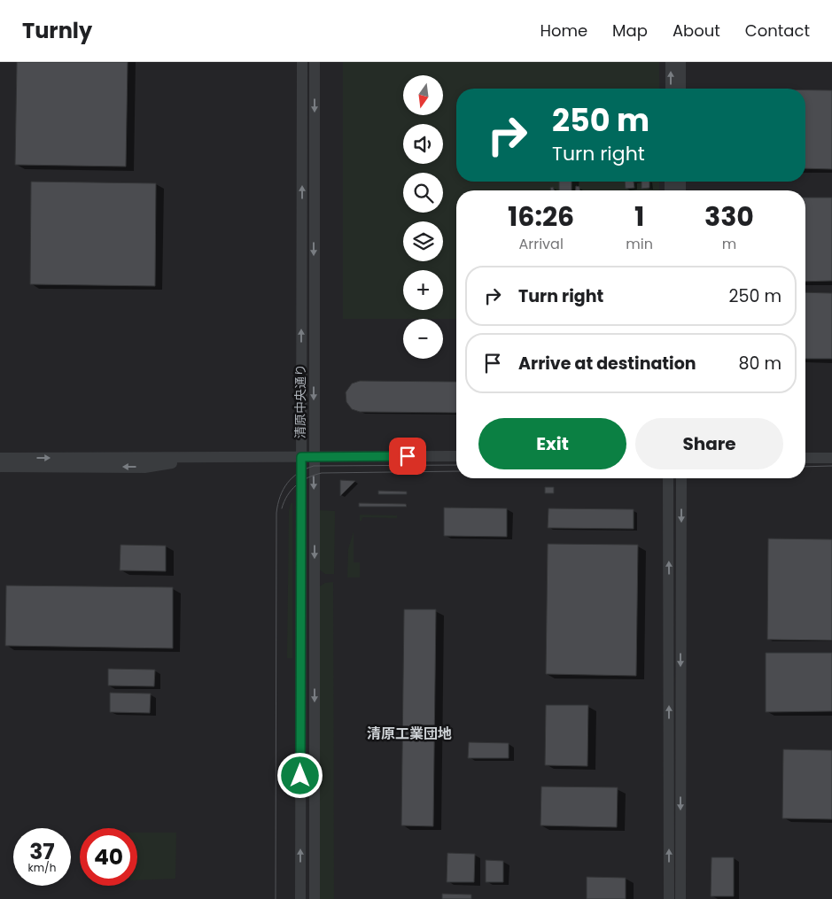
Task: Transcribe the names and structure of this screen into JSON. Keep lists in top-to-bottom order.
{
  "streets": {
    "street": ["清原中央通り"]
  },
  "districts": ["清原工業団地"],
  "north": "bottom",
  "page": {
    "header": "Turnly",
    "nav": [
      "Home",
      "Map",
      "About",
      "Contact"
    ],
    "map_buttons": ["+", "−"],
    "turn": ["250 m", "Turn right"],
    "eta": [
      "16:26",
      "Arrival",
      "1",
      "min",
      "330",
      "m"
    ],
    "list": [
      {
        "name": "Turn right",
        "value": "250 m"
      },
      {
        "name": "Arrive at destination",
        "value": "80 m"
      }
    ],
    "buttons": ["Exit", "Share"],
    "speed": "37 km/h",
    "limit": "40"
  }
}
